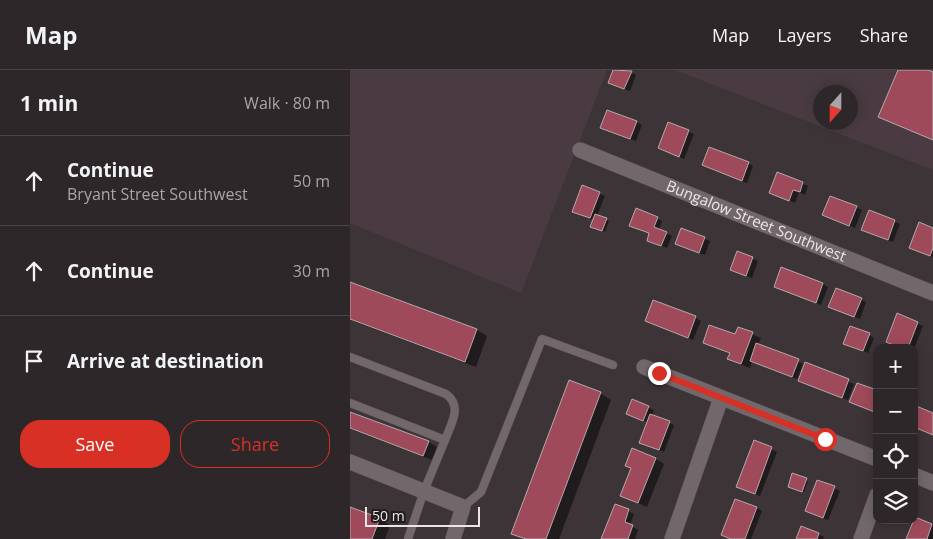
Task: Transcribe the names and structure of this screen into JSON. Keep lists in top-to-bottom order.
{
  "streets": {
    "street": ["Bungalow Street Southwest"]
  },
  "scale_bar": "50 m",
  "north": "bottom",
  "page": {
    "header": "Map",
    "nav": ["Map", "Layers", "Share"],
    "heading": ["1 min", "Walk · 80 m"],
    "list": [
      ["Continue", "Bryant Street Southwest", "50 m"],
      ["Continue", "30 m"],
      "Arrive at destination"
    ],
    "map_buttons": ["+", "−"],
    "buttons": ["Save", "Share"],
    "scale": "50 m"
  }
}
